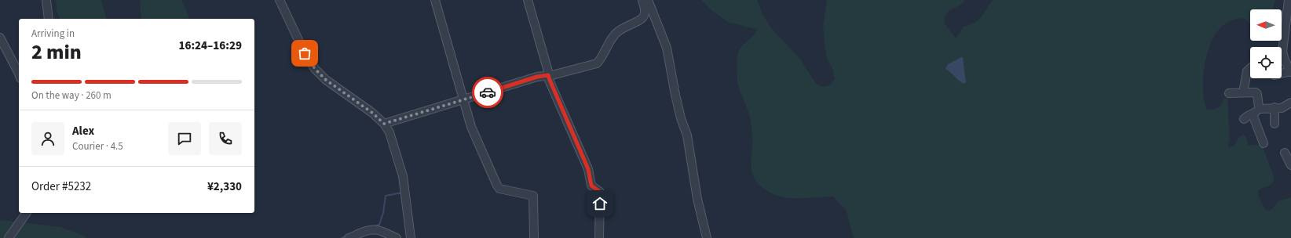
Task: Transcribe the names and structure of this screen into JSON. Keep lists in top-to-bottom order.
{
  "north": "left",
  "page": {
    "heading": ["2 min", "Arriving in", "16:24–16:29"],
    "panel": [
      "Alex",
      "Courier · 4.5",
      "Order #5232",
      "¥2,330"
    ],
    "bar": "On the way · 260 m"
  }
}
